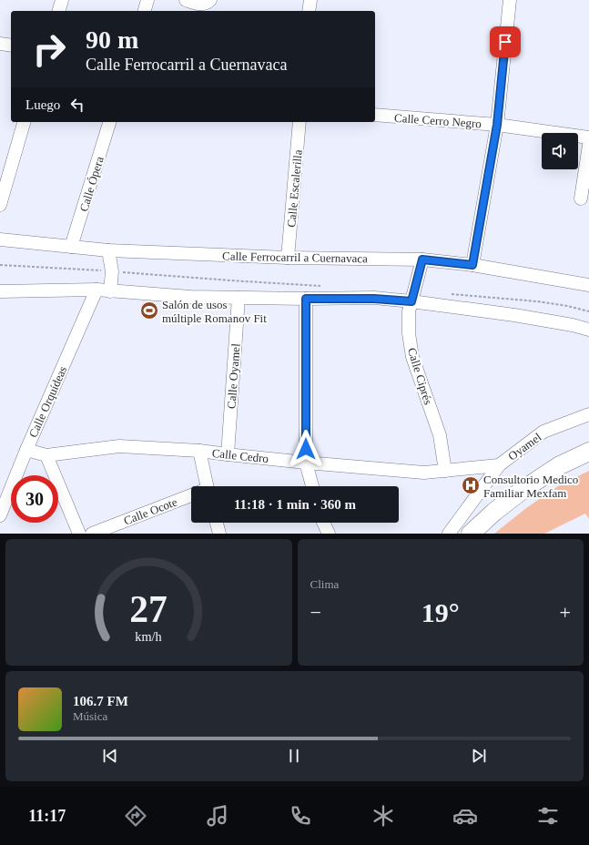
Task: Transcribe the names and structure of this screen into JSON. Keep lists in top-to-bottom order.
{
  "streets": {
    "street": [
      "Calle Cerro Negro",
      "Calle Ópera",
      "Calle Escalerilla",
      "Calle Ferrocarril a Cuernavaca",
      "Calle Oyamel",
      "Calle Ciprés",
      "Calle Orquídeas",
      "Oyamel",
      "Calle Cedro",
      "Calle Ocote"
    ]
  },
  "crossings": [
    ["Calle Ópera", "Calle Ferrocarril a Cuernavaca"],
    ["Calle Escalerilla", "Calle Ferrocarril a Cuernavaca"],
    ["Calle Ferrocarril a Cuernavaca", "Calle Ciprés"],
    ["Calle Oyamel", "Calle Cedro"],
    ["Calle Ciprés", "Calle Cedro"],
    ["Calle Orquídeas", "Calle Cedro"],
    ["Oyamel", "Calle Cedro"]
  ],
  "places": {
    "sports": ["Salón de usos múltiple Romanov Fit"],
    "hospital": ["Consultorio Medico Familiar Mexfam"]
  },
  "page": {
    "turn": ["90 m", "Calle Ferrocarril a Cuernavaca"],
    "then": "Luego",
    "limit": "30",
    "trip": "11:18 · 1 min · 360 m",
    "tile": "Clima",
    "heat": ["−", "19°", "+"],
    "song": ["106.7 FM", "Música"],
    "tabs": "11:17",
    "gauge": ["27", "km/h"]
  }
}
